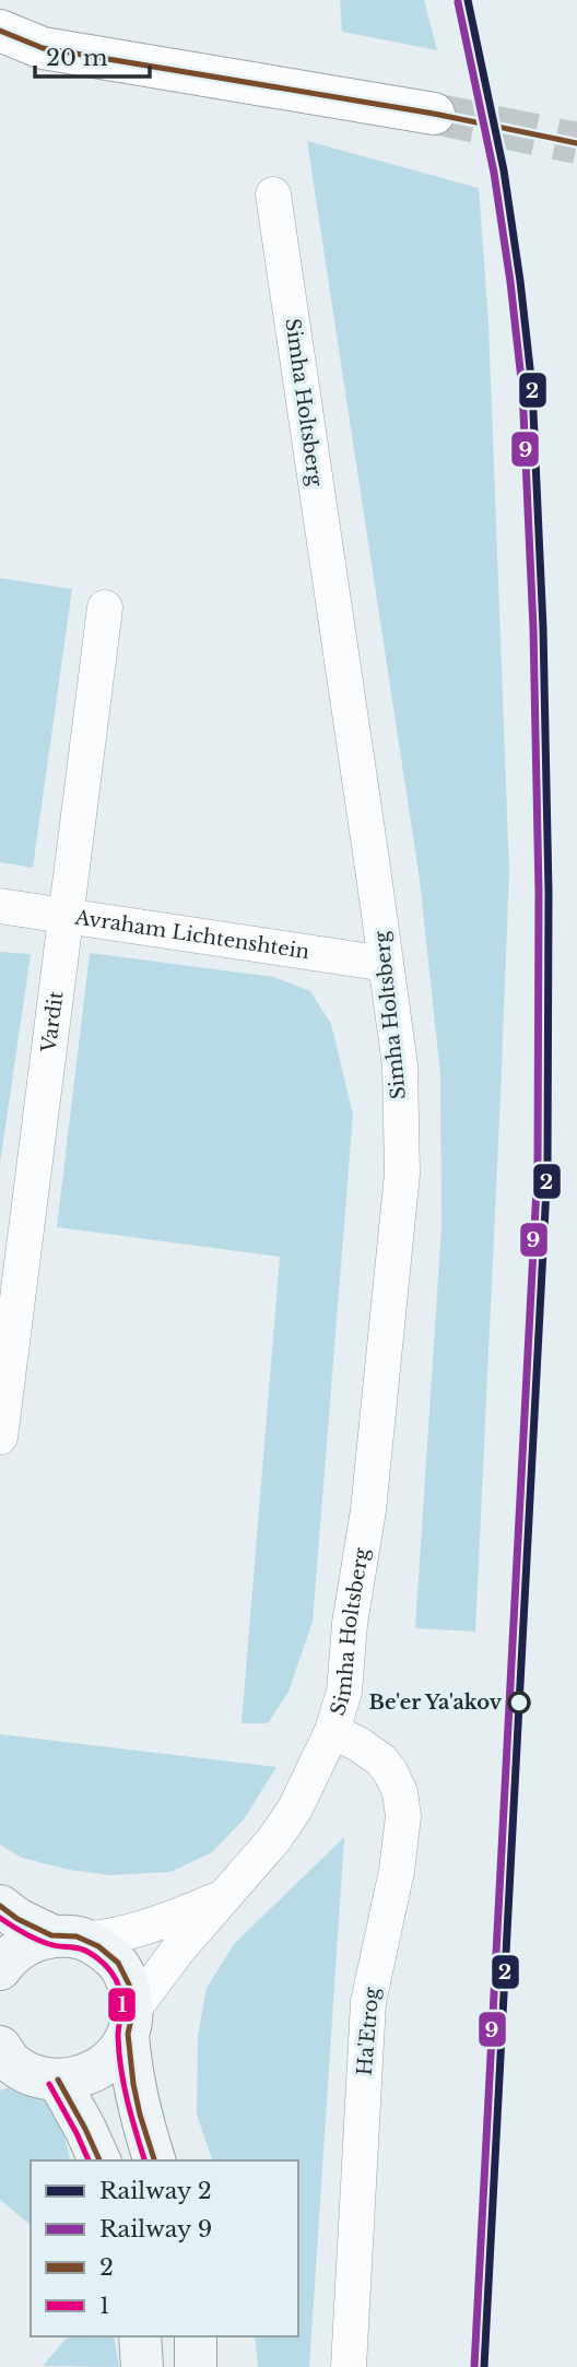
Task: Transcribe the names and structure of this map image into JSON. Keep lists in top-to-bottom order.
{
  "streets": {
    "street": [
      "Simha Holtsberg",
      "Avraham Lichtenshtein",
      "Vardit",
      "Ha'Etrog"
    ]
  },
  "crossings": [
    ["Simha Holtsberg", "Avraham Lichtenshtein"],
    ["Simha Holtsberg", "Ha'Etrog"],
    ["Avraham Lichtenshtein", "Vardit"]
  ],
  "places": ["Be'er Ya'akov"],
  "lines": [
    "rail line 2",
    "rail line 9",
    "transit line 2",
    "transit line 1"
  ],
  "legend": [
    "Railway 2",
    "Railway 9",
    "2",
    "1"
  ],
  "scale_bar": "20 m"
}
